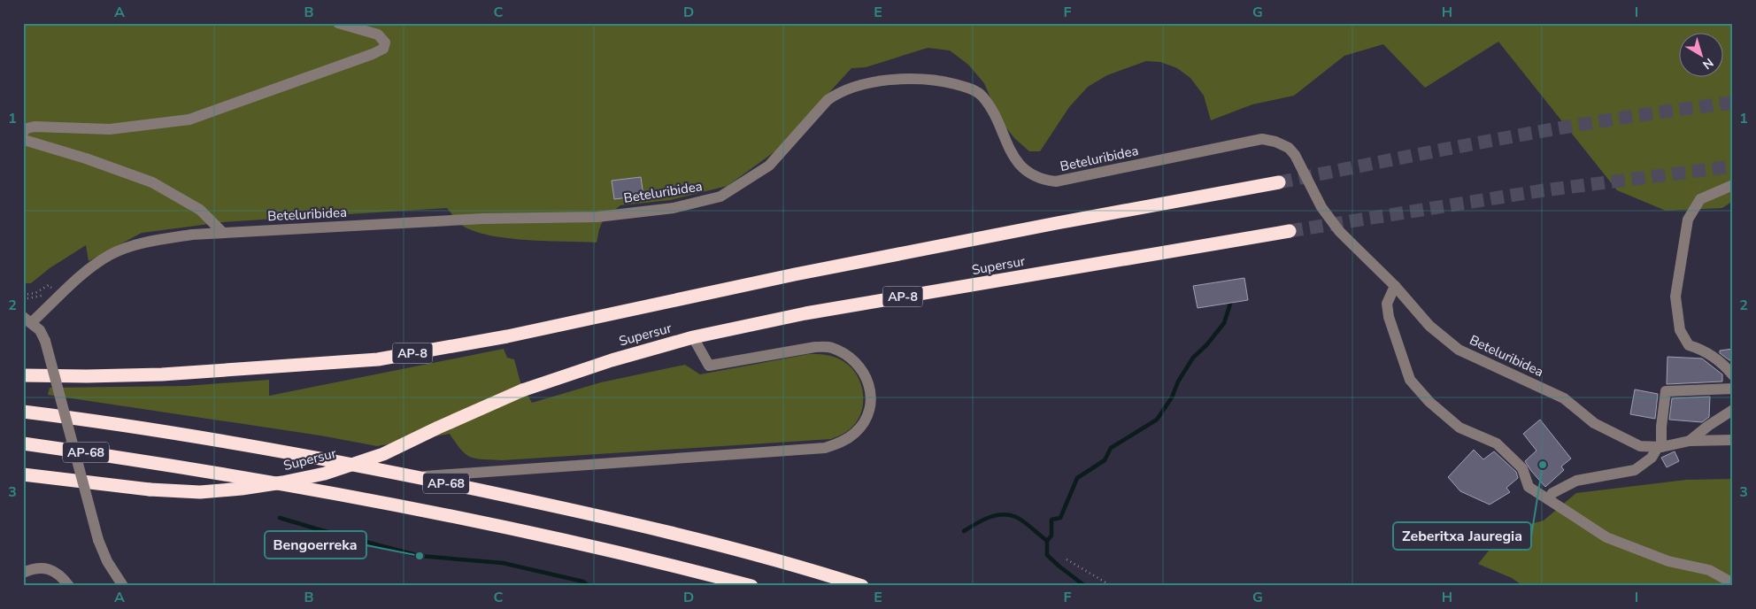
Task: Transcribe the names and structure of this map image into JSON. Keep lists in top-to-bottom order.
{
  "streets": {
    "highway": ["Supersur", "AP-8", "AP-68"],
    "street": ["Beteluribidea"]
  },
  "places": ["Zeberitxa Jauregia", "Bengoerreka"],
  "north": "bottom right",
  "grid": {
    "columns": [
      "A",
      "B",
      "C",
      "D",
      "E",
      "F",
      "G",
      "H",
      "I"
    ],
    "rows": ["1", "2", "3"]
  }
}
